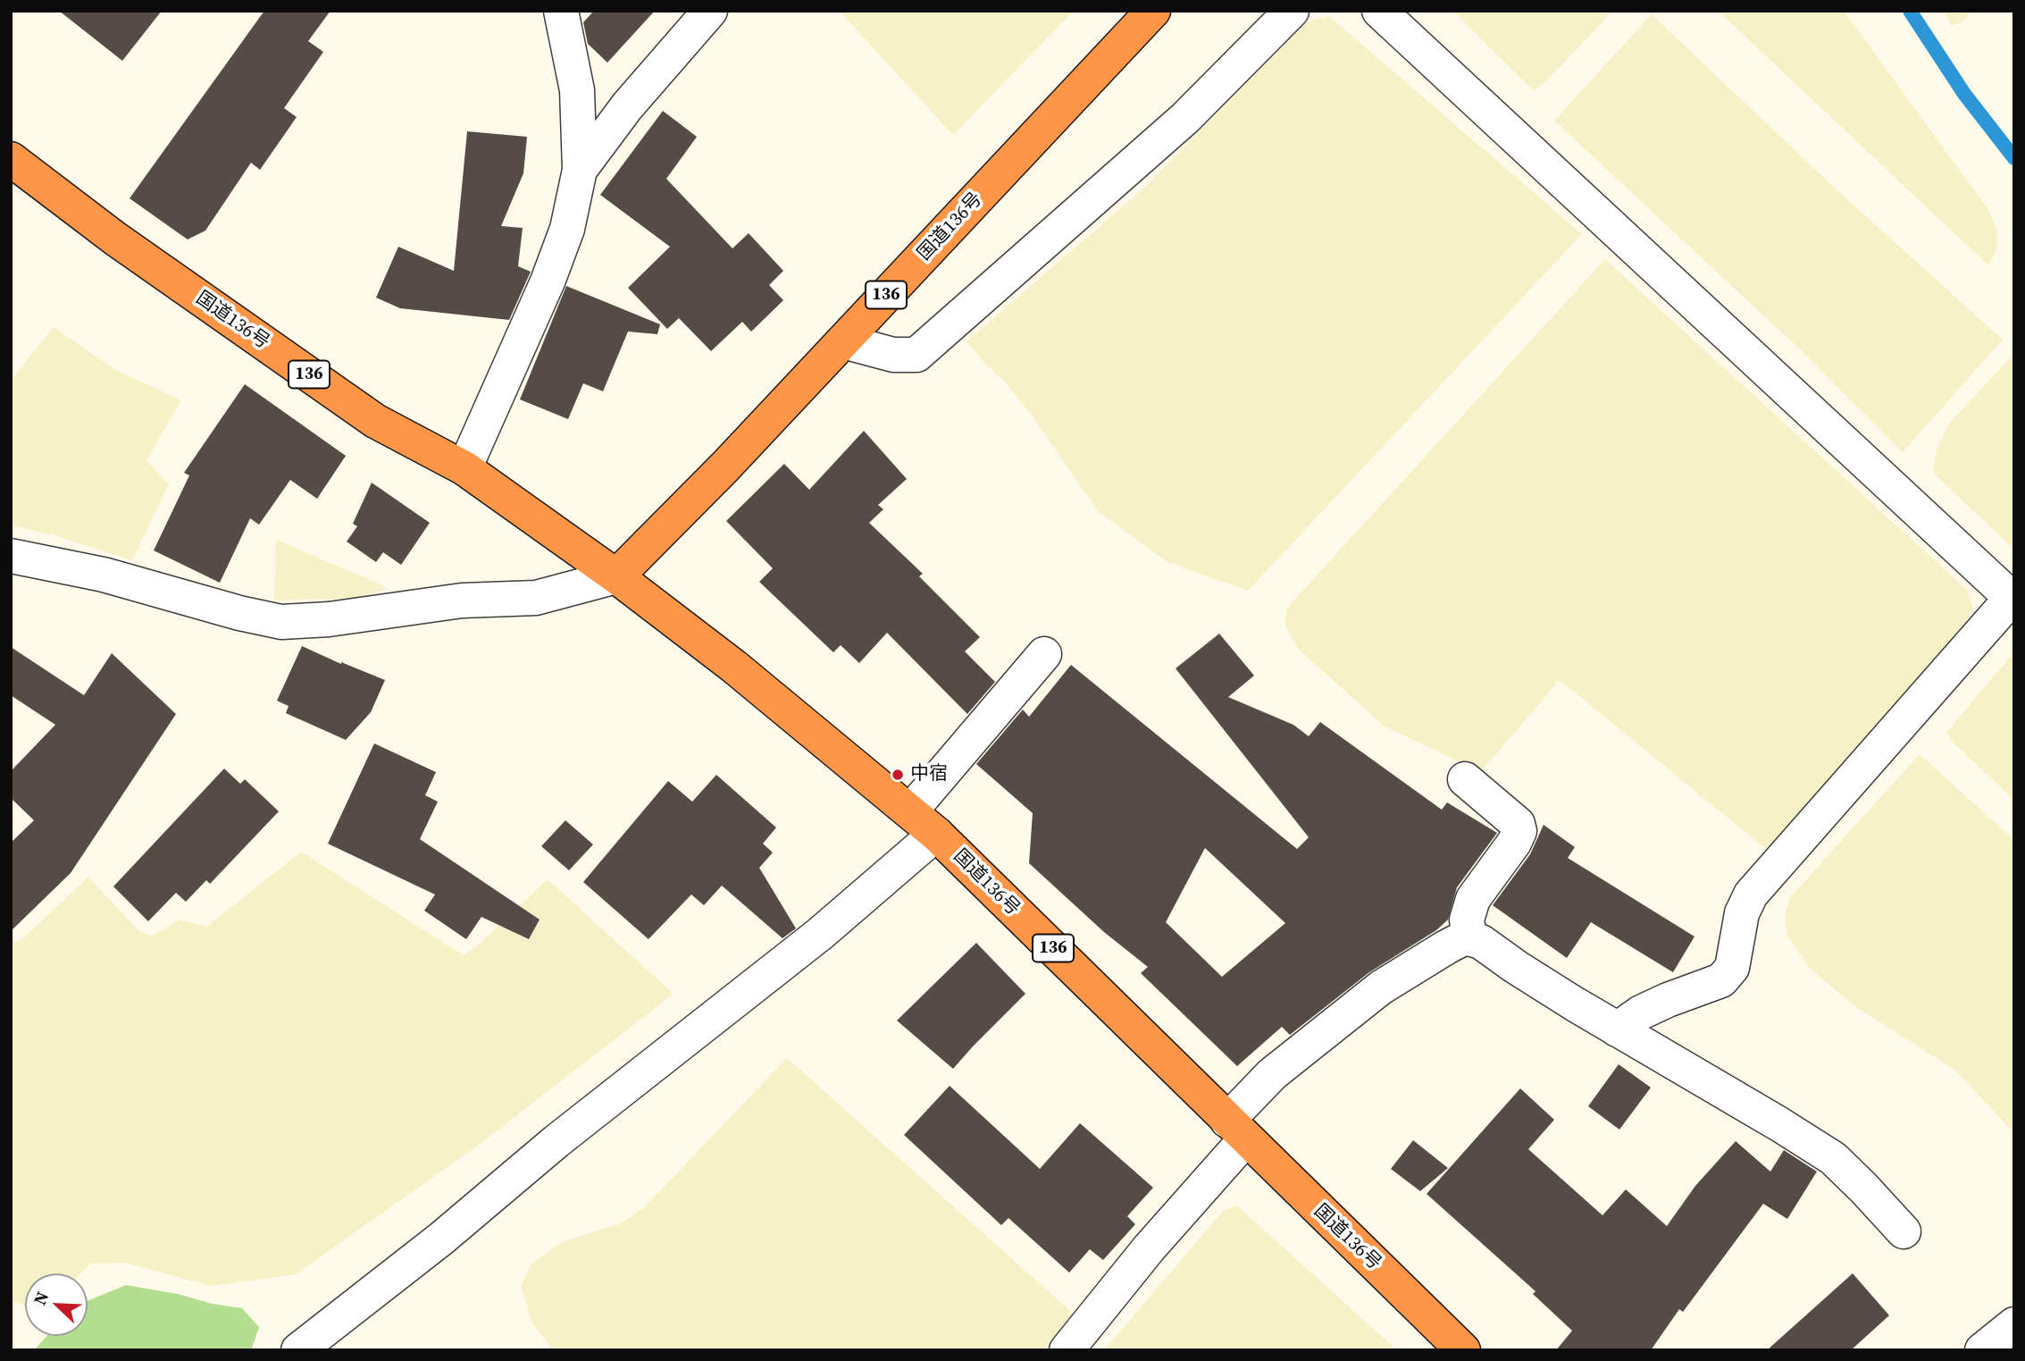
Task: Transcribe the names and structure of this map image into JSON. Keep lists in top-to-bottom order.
{
  "streets": {
    "highway": ["国道136号", "136"]
  },
  "places": ["中宿"],
  "north": "top left"
}
